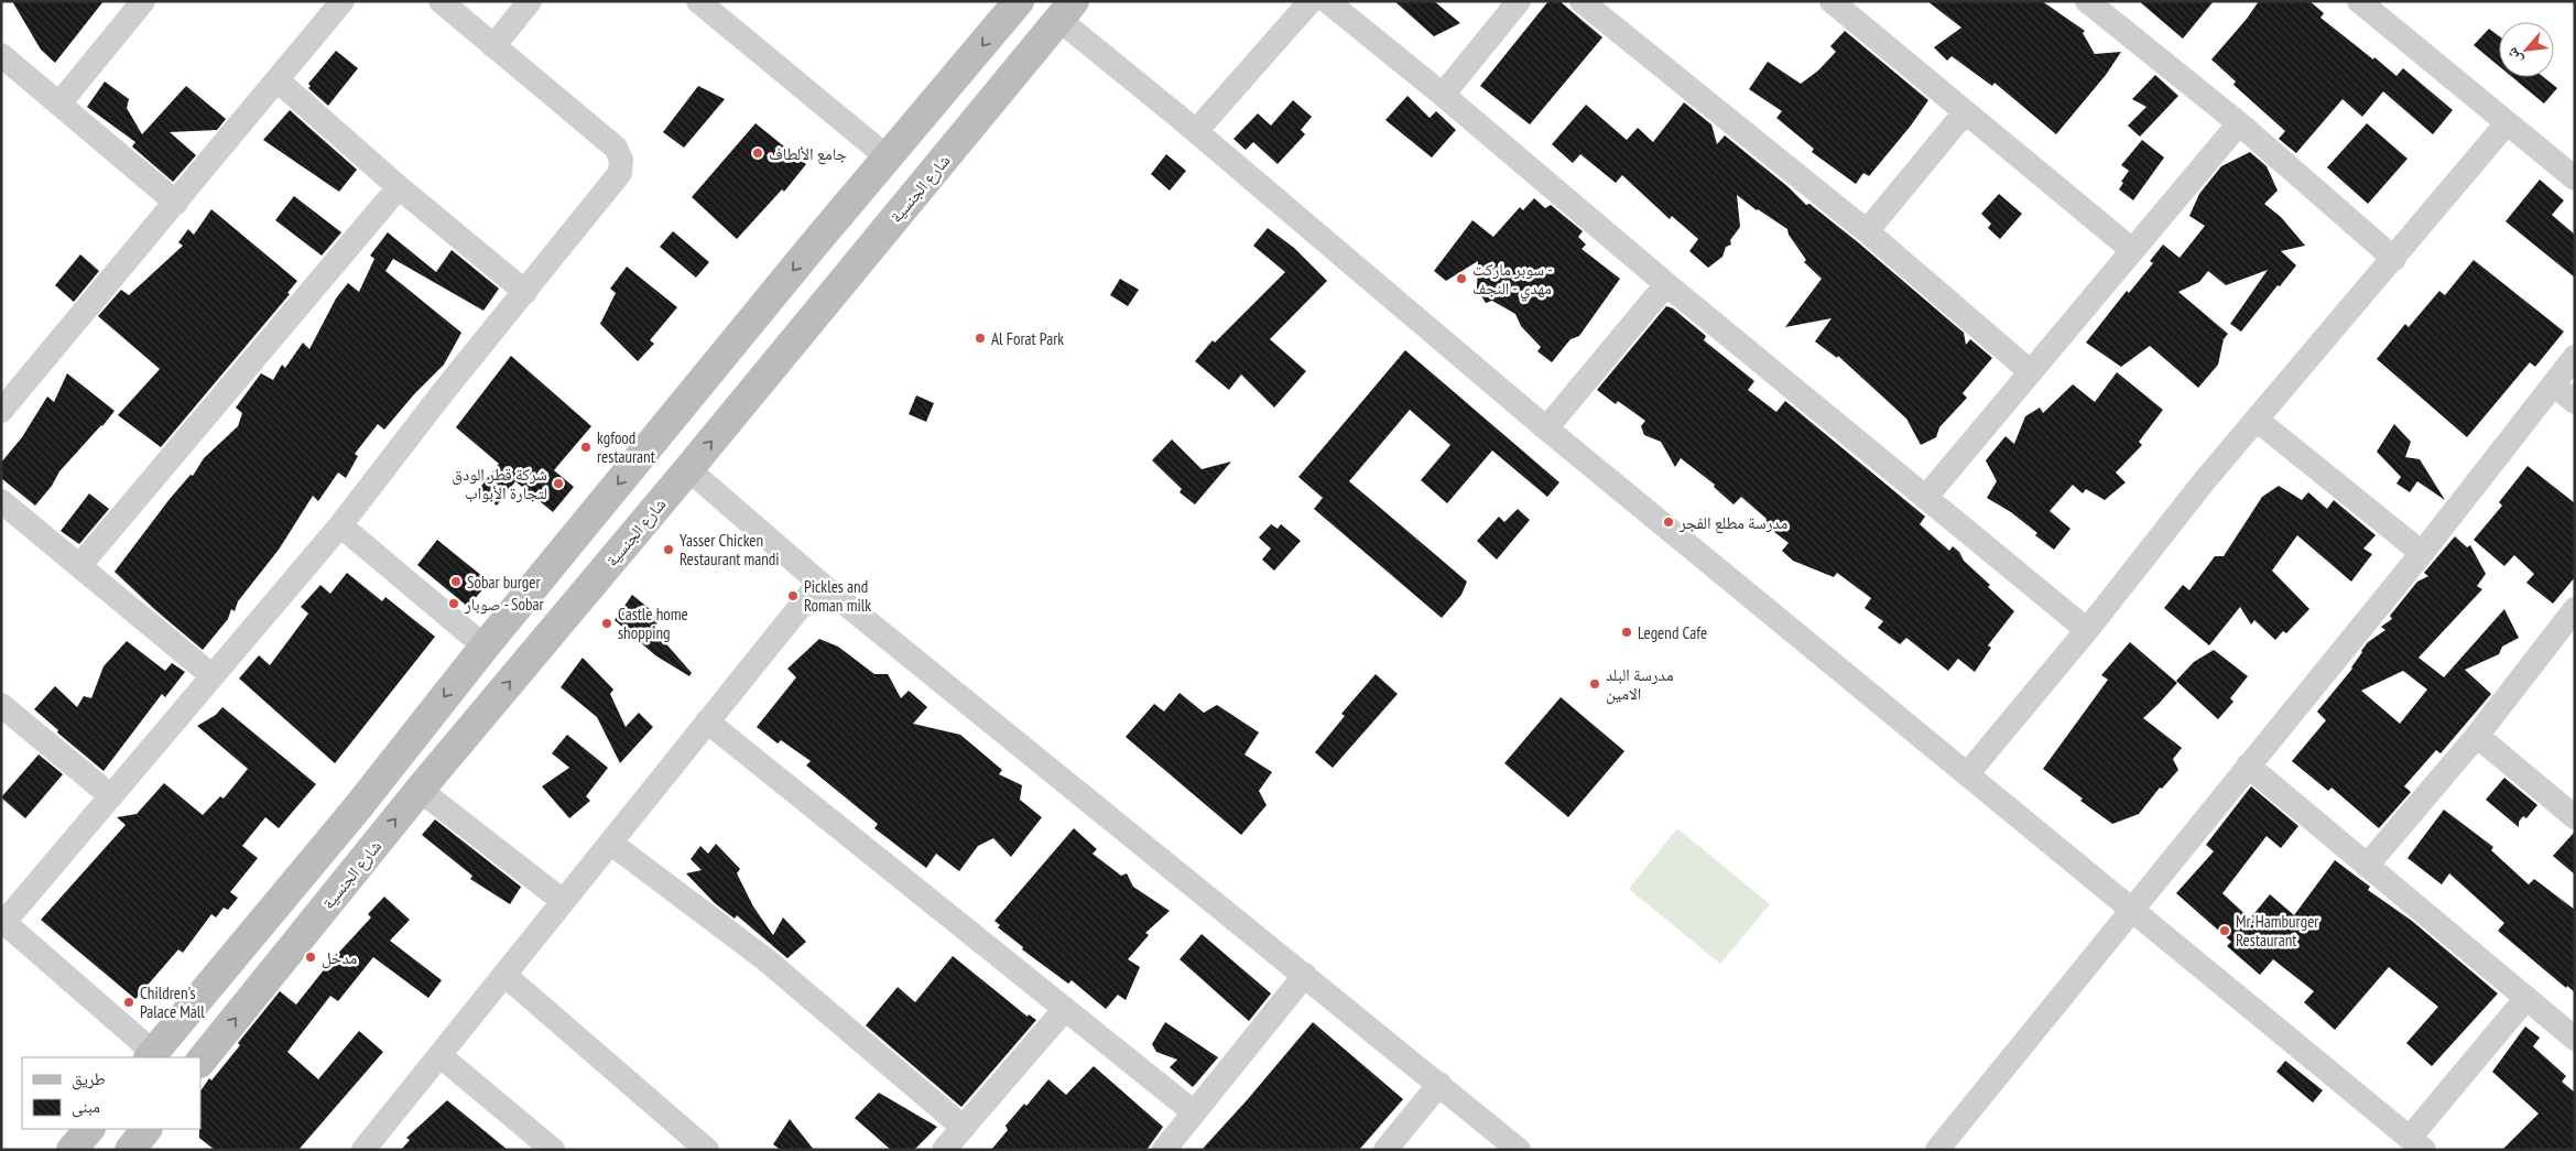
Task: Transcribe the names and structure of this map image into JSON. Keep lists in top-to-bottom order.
{
  "streets": {
    "main road": ["شارع الجنسية"]
  },
  "places": [
    "جامع الألطاف",
    "سوبر ماركت - مهدي - النجف",
    "Al Forat Park",
    "kgfood restaurant",
    "شركة قطر الودق لتجارة الأبواب",
    "مدرسة مطلع الفجر",
    "Yasser Chicken Restaurant mandi",
    "Sobar burger",
    "Pickles and Roman milk",
    "صوبار - Sobar",
    "Castle home shopping",
    "Legend Cafe",
    "مدرسة البلد الامين",
    "Mr. Hamburger Restaurant",
    "مدخل",
    "Children's Palace Mall"
  ],
  "legend": ["طريق", "مبنى"],
  "north": "bottom left"
}
